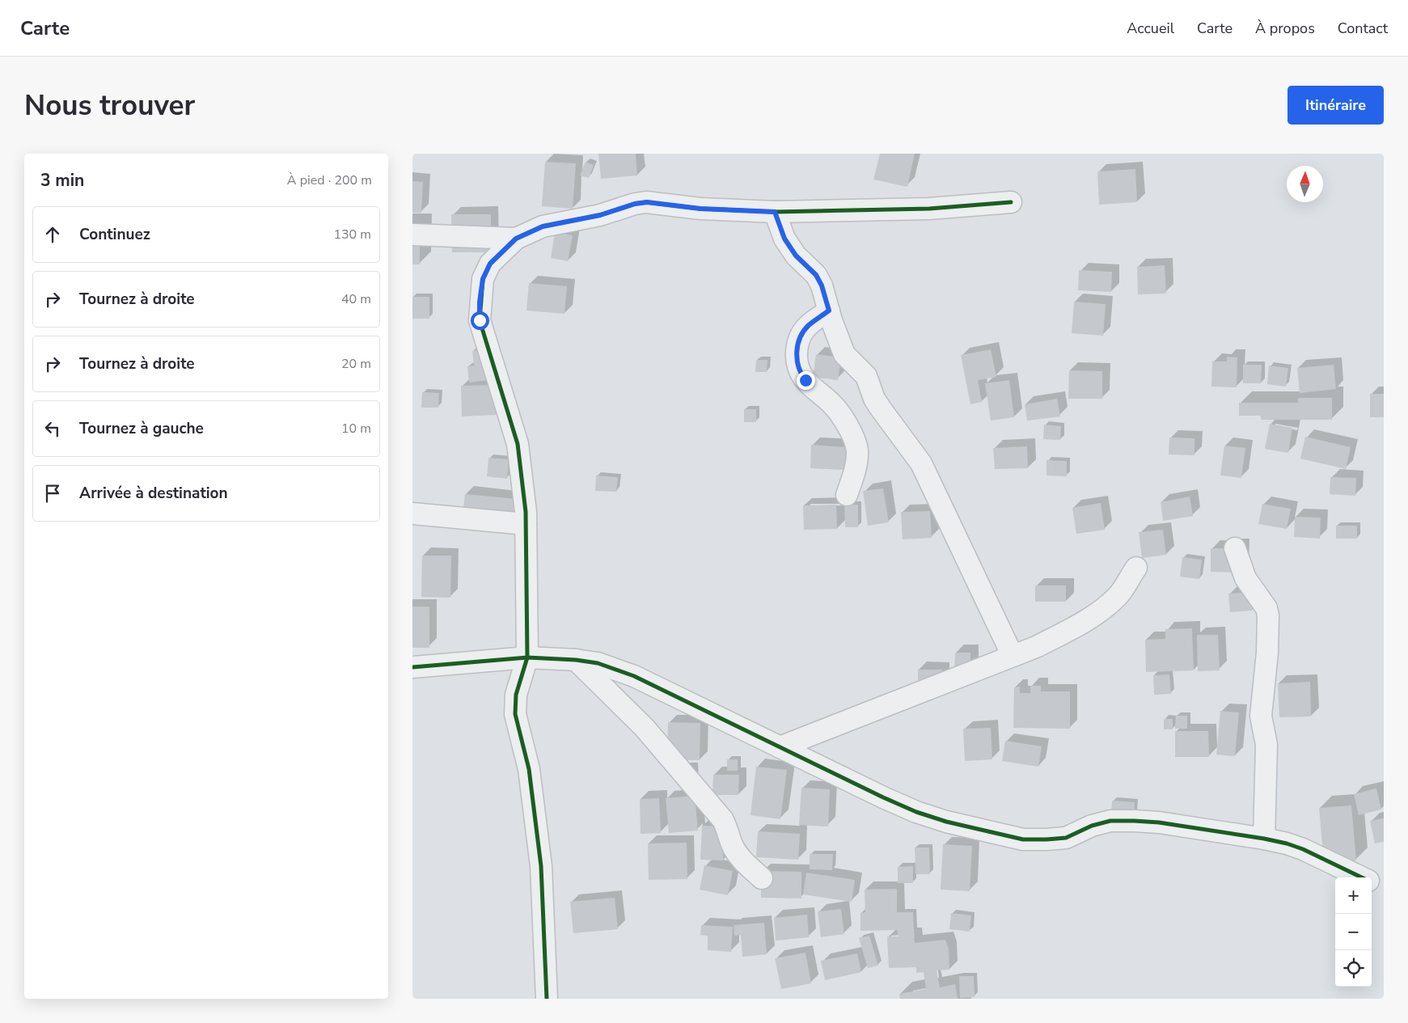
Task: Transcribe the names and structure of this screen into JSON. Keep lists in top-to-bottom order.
{
  "north": "top",
  "page": {
    "header": "Carte",
    "nav": [
      "Accueil",
      "Carte",
      "À propos",
      "Contact"
    ],
    "buttons": "Itinéraire",
    "title": "Nous trouver",
    "heading": ["3 min", "À pied · 200 m"],
    "list": [
      ["Continuez", "130 m"],
      ["Tournez à droite", "40 m"],
      ["Tournez à droite", "20 m"],
      ["Tournez à gauche", "10 m"],
      "Arrivée à destination"
    ],
    "map_buttons": ["+", "−"]
  }
}
